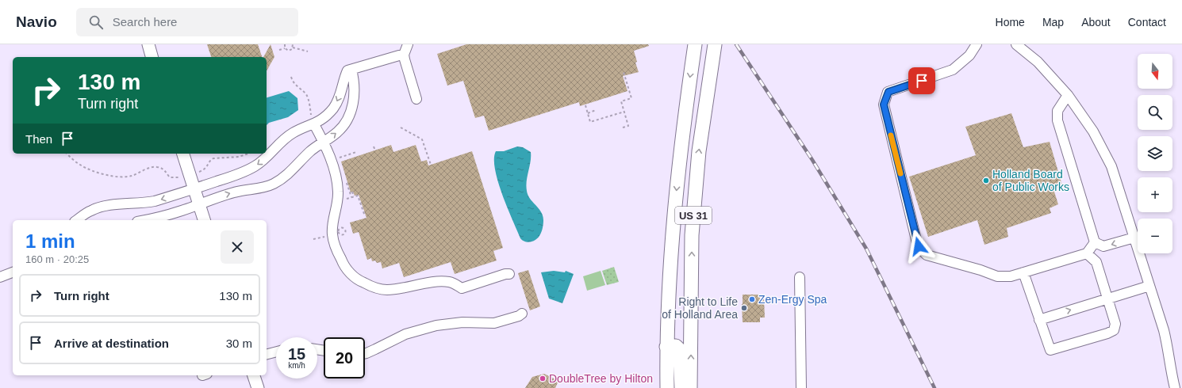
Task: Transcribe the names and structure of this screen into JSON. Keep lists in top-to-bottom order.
{
  "streets": {
    "highway": ["US 31"]
  },
  "places": [
    "Holland Board of Public Works",
    "Zen-Ergy Spa",
    "Right to Life of Holland Area",
    "DoubleTree by Hilton"
  ],
  "north": "bottom",
  "page": {
    "header": "Navio",
    "search": "Search here",
    "nav": [
      "Home",
      "Map",
      "About",
      "Contact"
    ],
    "map_buttons": ["+", "−"],
    "turn": ["130 m", "Turn right"],
    "then": "Then",
    "heading": ["1 min", "160 m · 20:25"],
    "list": [
      {
        "name": "Turn right",
        "value": "130 m"
      },
      {
        "name": "Arrive at destination",
        "value": "30 m"
      }
    ],
    "speed": "15 km/h",
    "limit": "20"
  }
}
